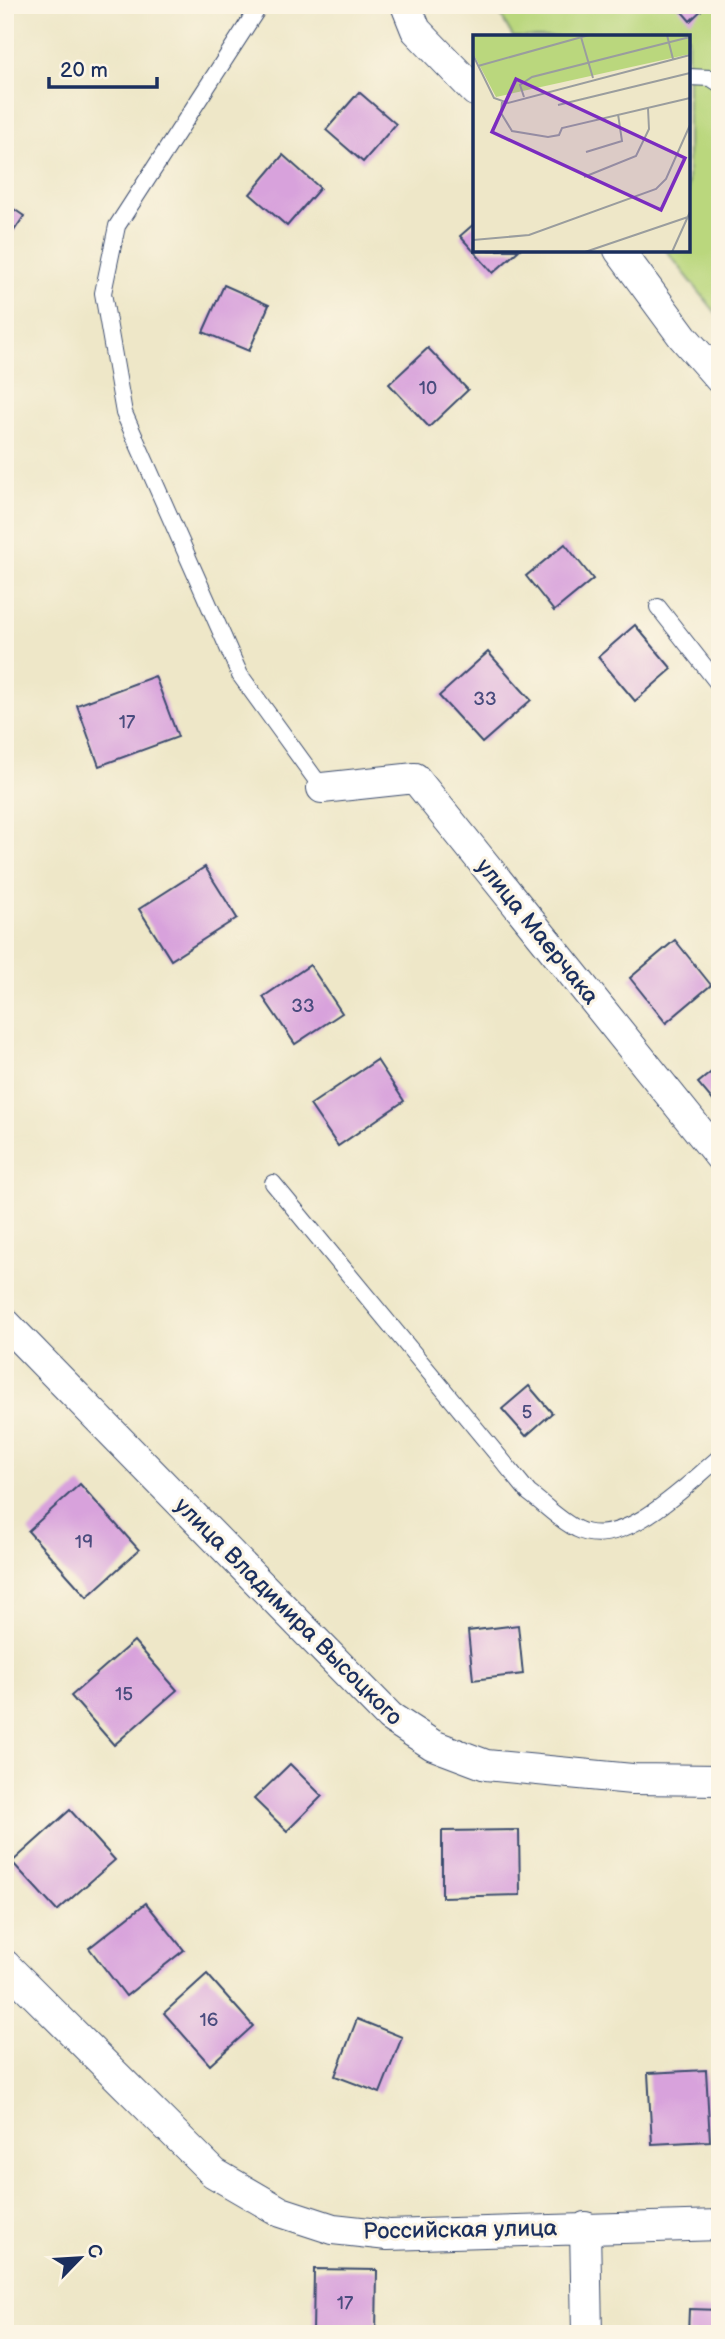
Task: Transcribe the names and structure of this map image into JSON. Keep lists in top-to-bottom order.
{
  "streets": {
    "street": ["улица Маерчака", "улица Владимира Высоцкого", "Российская улица"]
  },
  "house_numbers": [
    "10",
    "33",
    "17",
    "33",
    "5",
    "19",
    "15",
    "16",
    "17"
  ],
  "scale_bar": "20 m",
  "north": "top right"
}
